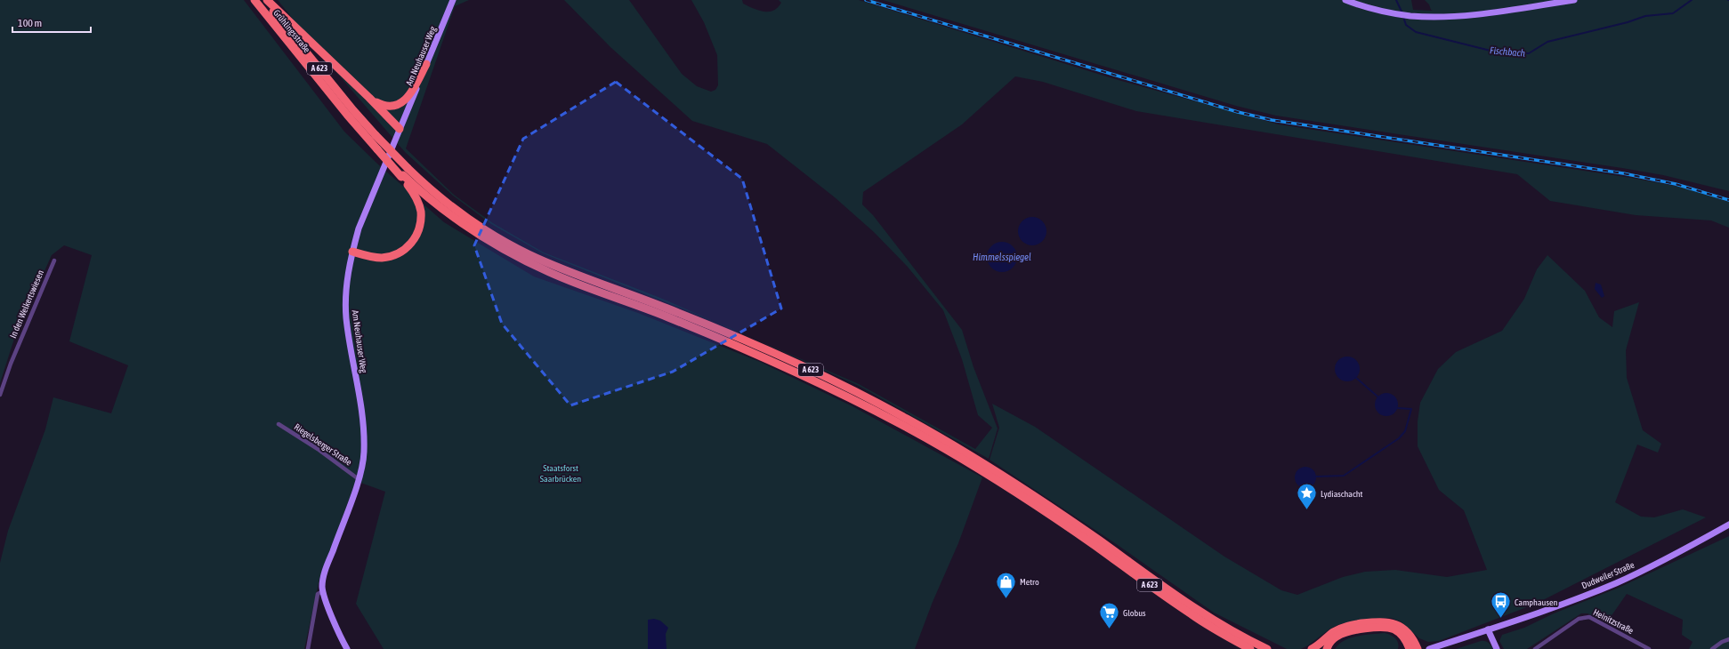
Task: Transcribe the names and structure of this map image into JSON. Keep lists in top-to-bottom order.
{
  "streets": {
    "highway": ["Grühlingsstraße", "A 623"],
    "street": [
      "Am Neuhauser Weg",
      "In den Welkertswiesen",
      "Riegelsberger Straße",
      "Dudweiler Straße",
      "Heinitzstraße"
    ]
  },
  "crossings": [
    ["Grühlingsstraße", "A 623"],
    ["Am Neuhauser Weg", "Riegelsberger Straße"]
  ],
  "water": ["Fischbach", "Himmelsspiegel"],
  "parks": ["Staatsforst Saarbrücken"],
  "places": {
    "place": ["Lydiaschacht"],
    "shop": ["Metro"],
    "bus stop": ["Camphausen"],
    "supermarket": ["Globus"]
  },
  "scale_bar": "100 m"
}
